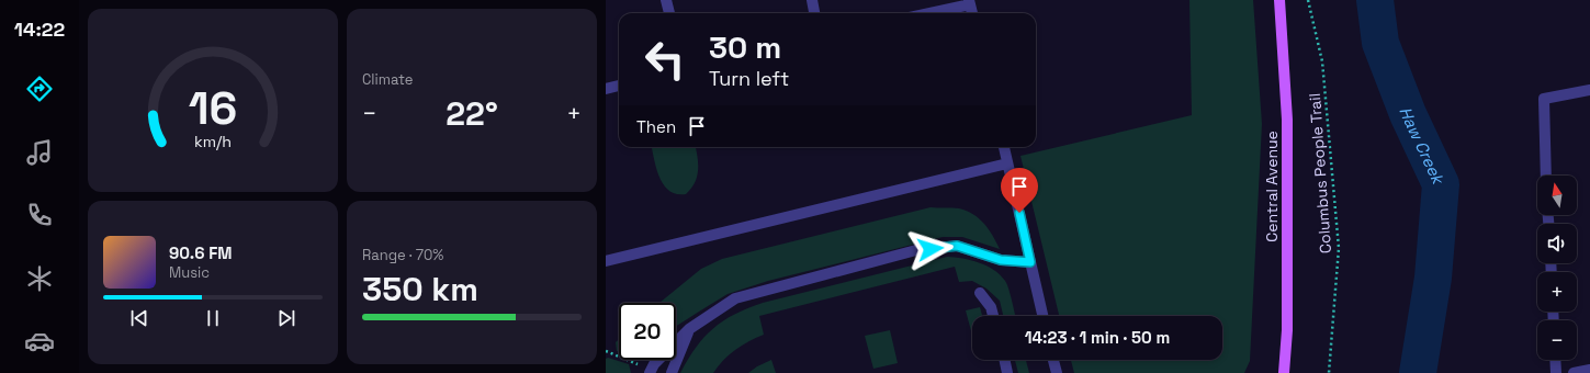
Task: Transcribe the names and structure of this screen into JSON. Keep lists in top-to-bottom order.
{
  "streets": {
    "main road": ["Central Avenue"],
    "path": ["Columbus People Trail"]
  },
  "water": ["Haw Creek"],
  "north": "top",
  "page": {
    "tabs": "14:22",
    "tile": [
      "Climate",
      ["Range · 70%", "350 km"]
    ],
    "turn": ["30 m", "Turn left"],
    "heat": ["−", "22°", "+"],
    "then": "Then",
    "map_buttons": ["+", "−"],
    "song": ["90.6 FM", "Music"],
    "limit": "20",
    "trip": "14:23 · 1 min · 50 m",
    "gauge": ["16", "km/h"]
  }
}
